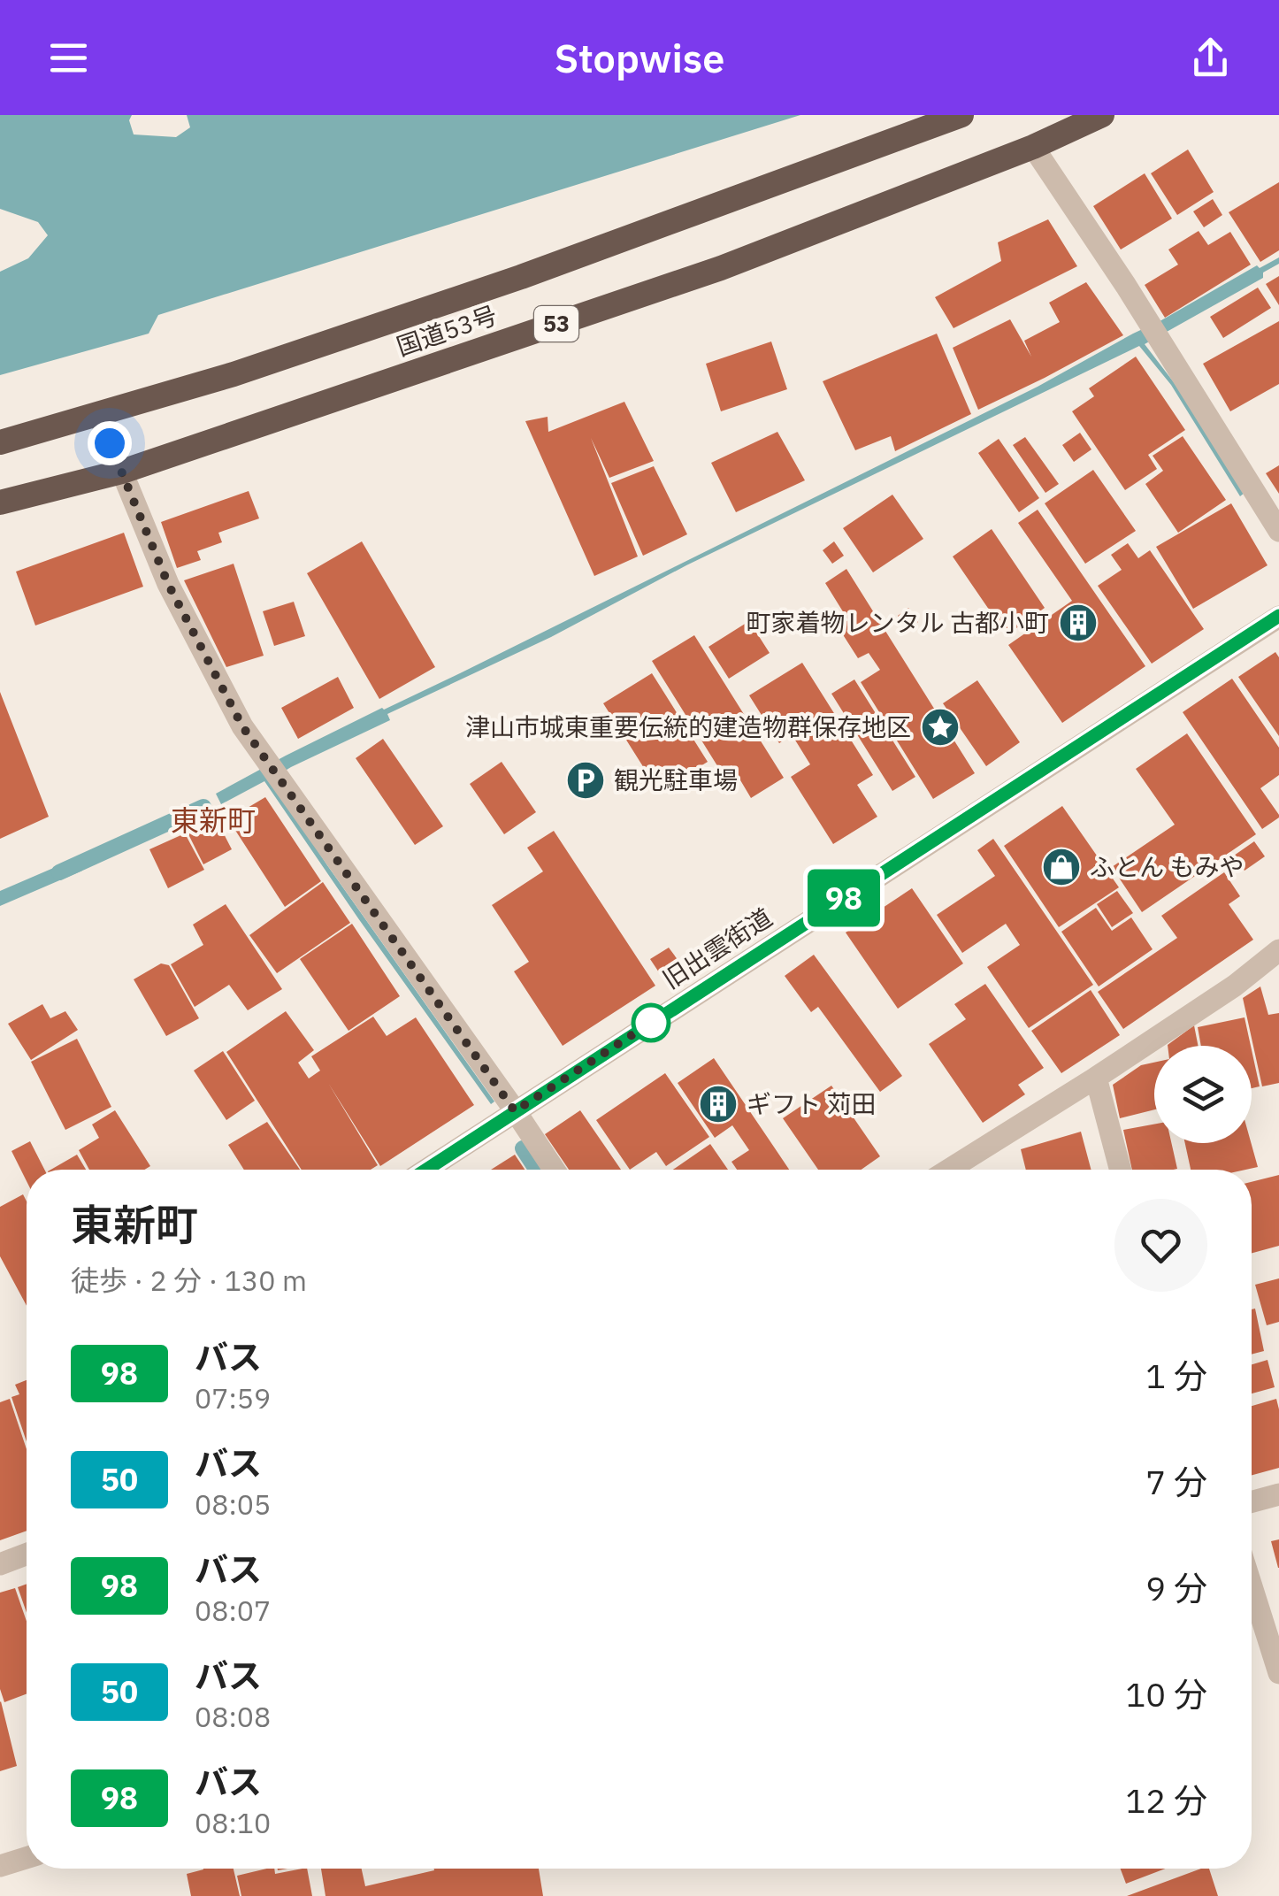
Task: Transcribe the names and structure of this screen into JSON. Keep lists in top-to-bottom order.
{
  "streets": {
    "highway": ["53", "国道53号"],
    "street": ["旧出雲街道"]
  },
  "districts": ["東新町"],
  "places": {
    "building": ["町家着物レンタル 古都小町", "ギフト 苅田"],
    "place": ["津山市城東重要伝統的建造物群保存地区"],
    "parking": ["観光駐車場"],
    "shop": ["ふとん もみや"]
  },
  "lines": ["bus line 98"],
  "page": {
    "header": "Stopwise",
    "on_map": "98",
    "heading": ["東新町", "徒歩 · 2 分 · 130 m"],
    "list": [
      {
        "mark": "98",
        "name": "バス",
        "note": "07:59",
        "value": "1 分"
      },
      {
        "mark": "50",
        "name": "バス",
        "note": "08:05",
        "value": "7 分"
      },
      {
        "mark": "98",
        "name": "バス",
        "note": "08:07",
        "value": "9 分"
      },
      {
        "mark": "50",
        "name": "バス",
        "note": "08:08",
        "value": "10 分"
      },
      {
        "mark": "98",
        "name": "バス",
        "note": "08:10",
        "value": "12 分"
      }
    ]
  }
}
